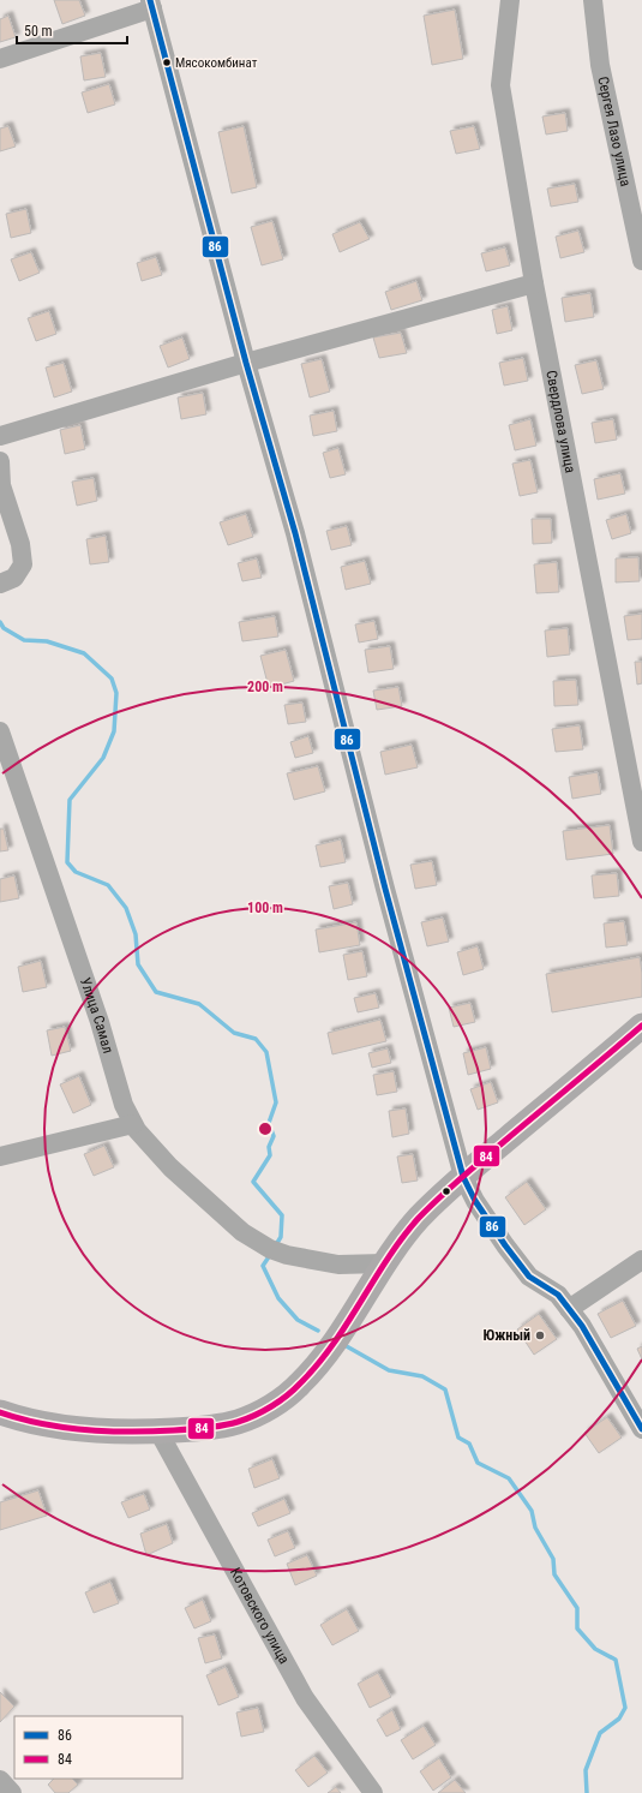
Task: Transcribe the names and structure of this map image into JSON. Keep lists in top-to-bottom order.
{
  "streets": {
    "street": [
      "Сергея Лазо улица",
      "Свердлова улица",
      "Улица Самал",
      "Котовского улица"
    ]
  },
  "places": ["Мясокомбинат", "Южный"],
  "lines": ["transit line 86", "transit line 84"],
  "legend": ["86", "84"],
  "scale_bar": "50 m",
  "rings": ["200 m", "100 m"]
}
